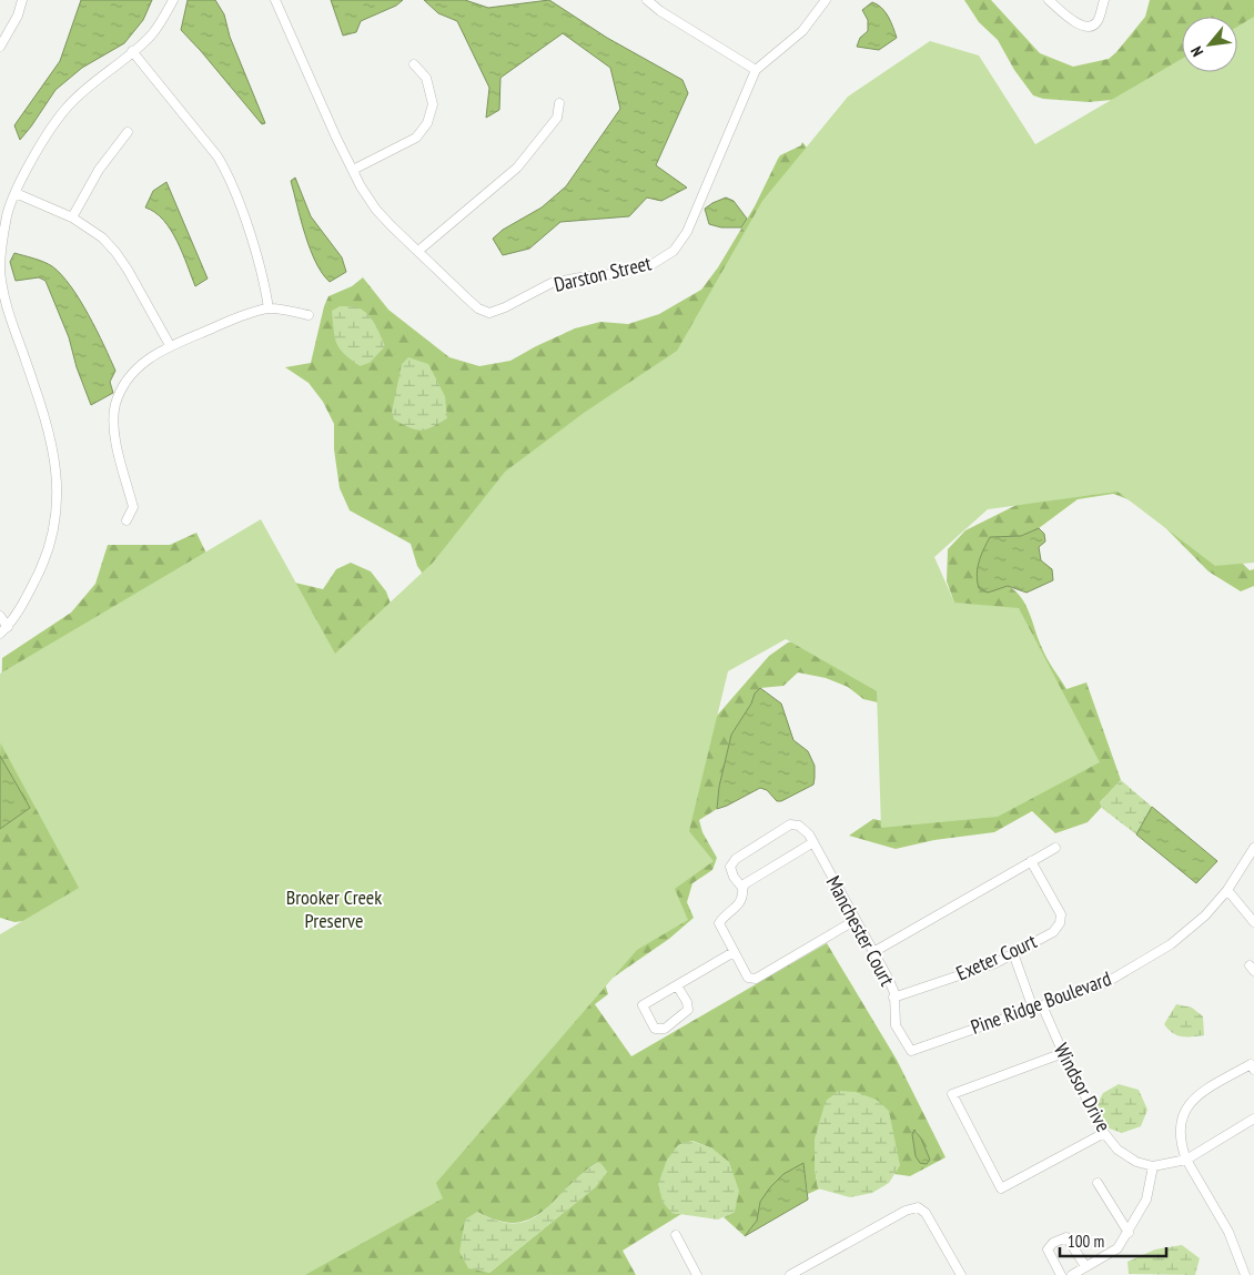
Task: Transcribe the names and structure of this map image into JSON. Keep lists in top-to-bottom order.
{
  "streets": {
    "street": [
      "Darston Street",
      "Manchester Court",
      "Exeter Court",
      "Pine Ridge Boulevard",
      "Windsor Drive"
    ]
  },
  "crossings": [
    ["Manchester Court", "Exeter Court"],
    ["Manchester Court", "Pine Ridge Boulevard"],
    ["Exeter Court", "Windsor Drive"],
    ["Pine Ridge Boulevard", "Windsor Drive"]
  ],
  "parks": ["Brooker Creek Preserve"],
  "scale_bar": "100 m",
  "north": "bottom left"
}
